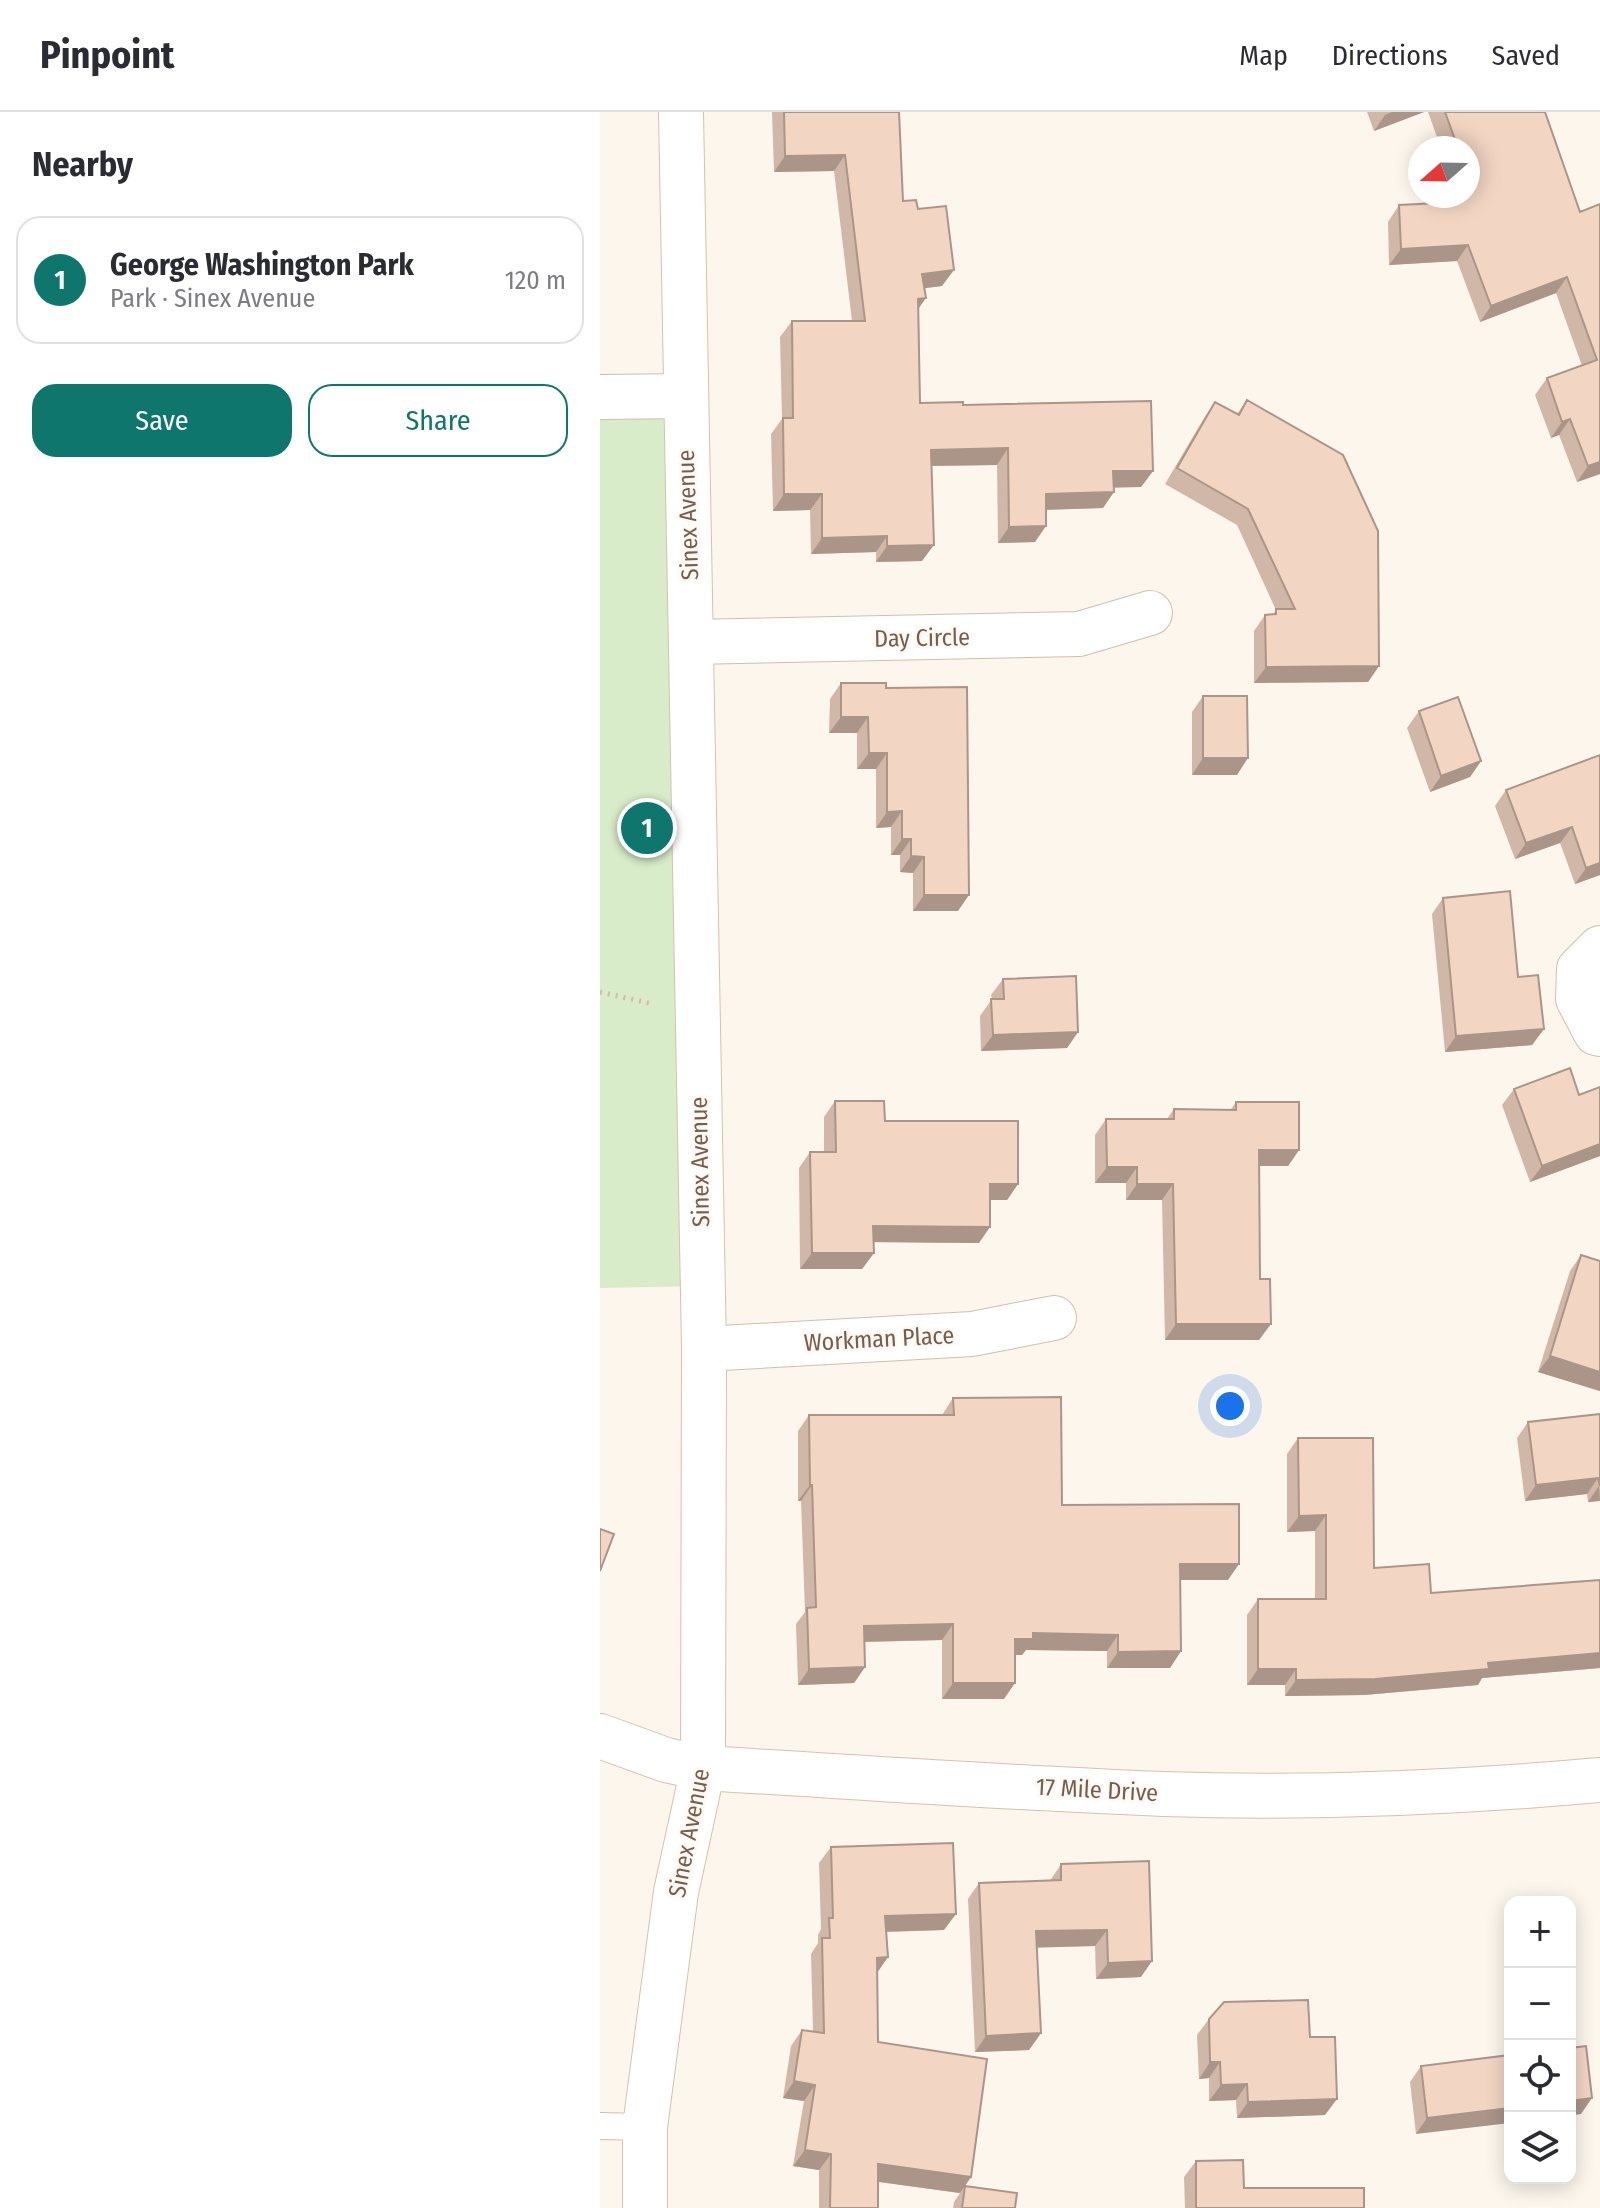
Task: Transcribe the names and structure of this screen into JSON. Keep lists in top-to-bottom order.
{
  "streets": {
    "street": [
      "Sinex Avenue",
      "Day Circle",
      "Workman Place",
      "17 Mile Drive"
    ]
  },
  "crossings": [
    ["Sinex Avenue", "Day Circle"],
    ["Sinex Avenue", "Workman Place"],
    ["Sinex Avenue", "17 Mile Drive"]
  ],
  "north": "left",
  "page": {
    "header": "Pinpoint",
    "nav": ["Map", "Directions", "Saved"],
    "heading": "Nearby",
    "list": [
      {
        "mark": "1",
        "name": "George Washington Park",
        "note": "Park · Sinex Avenue",
        "value": "120 m"
      }
    ],
    "buttons": ["Save", "Share"],
    "pins": "1",
    "map_buttons": ["+", "−"]
  }
}
